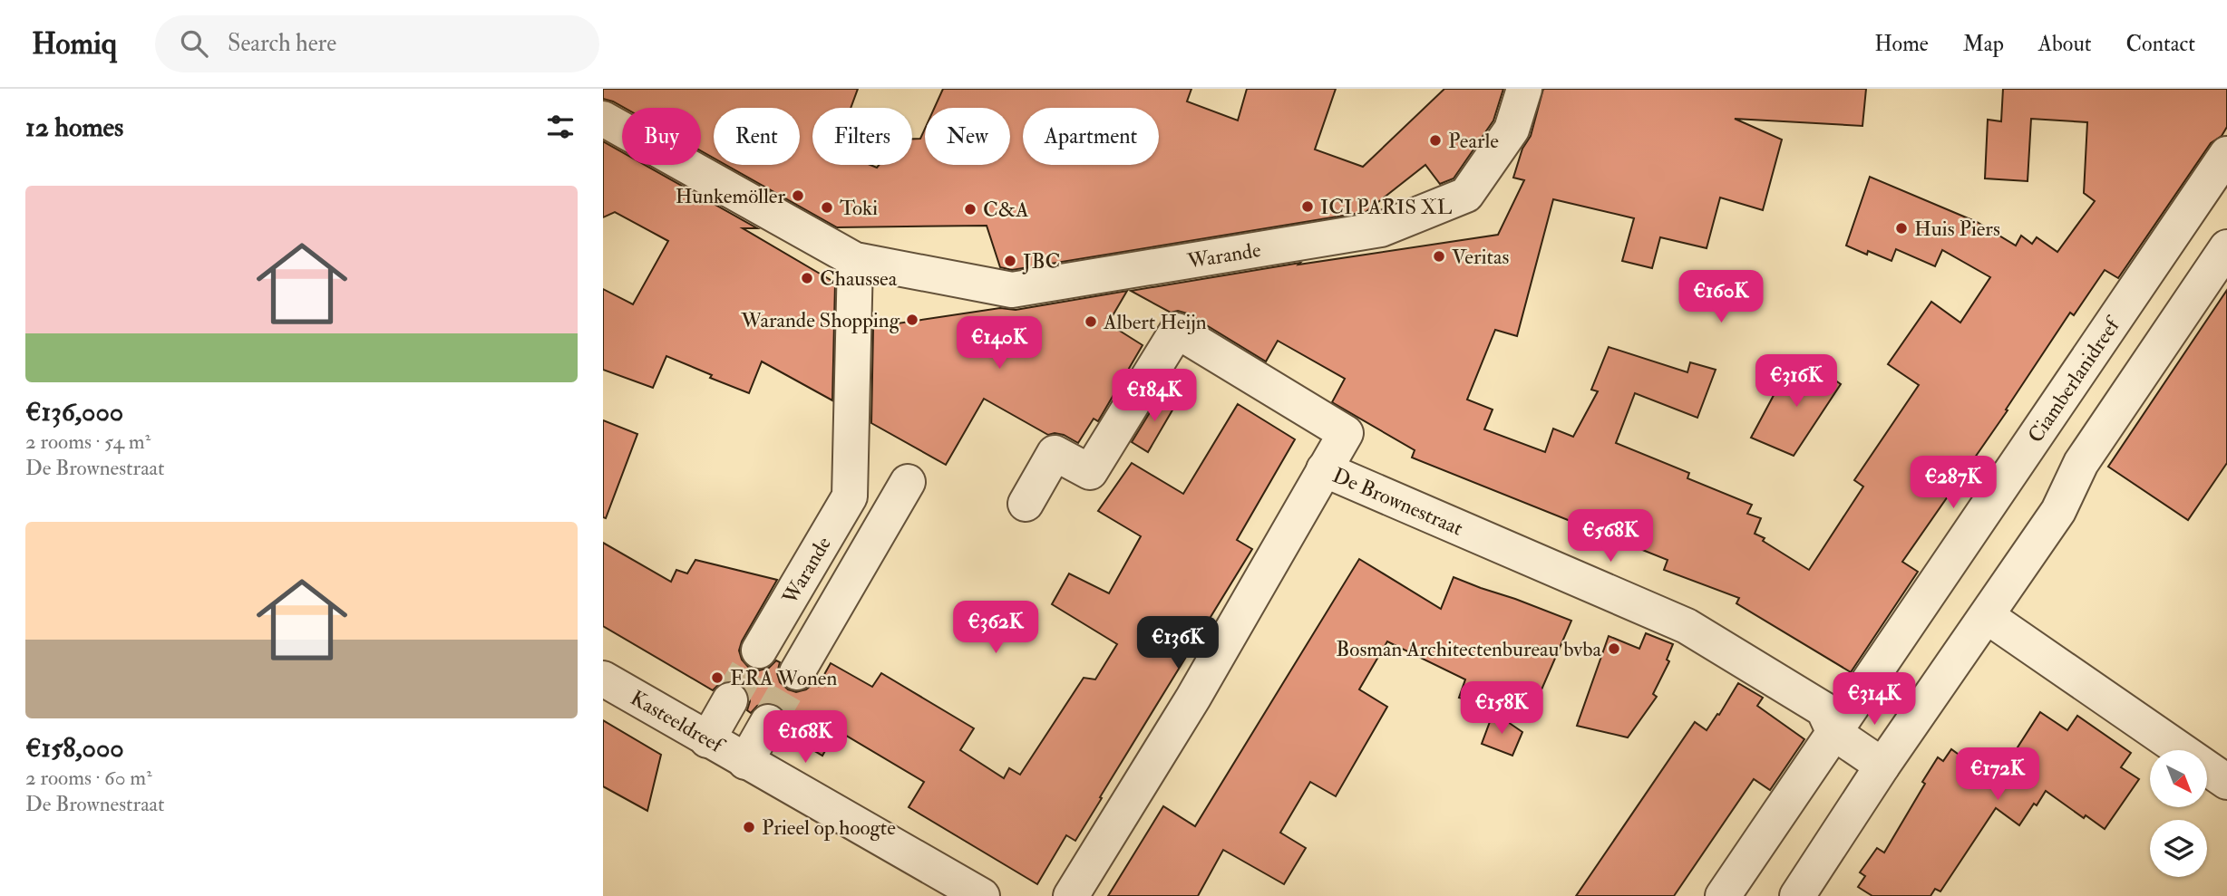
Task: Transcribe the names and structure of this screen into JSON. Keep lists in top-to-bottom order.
{
  "streets": {
    "street": [
      "Warande",
      "Ciamberlanidreef",
      "De Brownestraat",
      "Kasteeldreef"
    ]
  },
  "crossings": [
    ["Ciamberlanidreef", "De Brownestraat"]
  ],
  "places": [
    "Pearle",
    "Hunkemöller",
    "ICI PARIS XL",
    "Toki",
    "C&A",
    "Huis Piers",
    "Veritas",
    "JBC",
    "Chaussea",
    "Warande Shopping",
    "Albert Heijn",
    "Bosman Architectenbureau bvba",
    "ERA Wonen",
    "Prieel op hoogte"
  ],
  "north": "bottom right",
  "page": {
    "header": "Homiq",
    "search": "Search here",
    "nav": [
      "Home",
      "Map",
      "About",
      "Contact"
    ],
    "heading": "12 homes",
    "chip": [
      "Buy",
      "Rent",
      "Filters",
      "New",
      "Apartment"
    ],
    "list": [
      {
        "name": "€136,000",
        "note": "2 rooms · 54 m² · De Brownestraat"
      },
      {
        "name": "€158,000",
        "note": "2 rooms · 60 m² · De Brownestraat"
      }
    ],
    "price": [
      "€160K",
      "€140K",
      "€316K",
      "€184K",
      "€287K",
      "€568K",
      "€362K",
      "€136K",
      "€314K",
      "€158K",
      "€168K",
      "€172K"
    ]
  }
}
